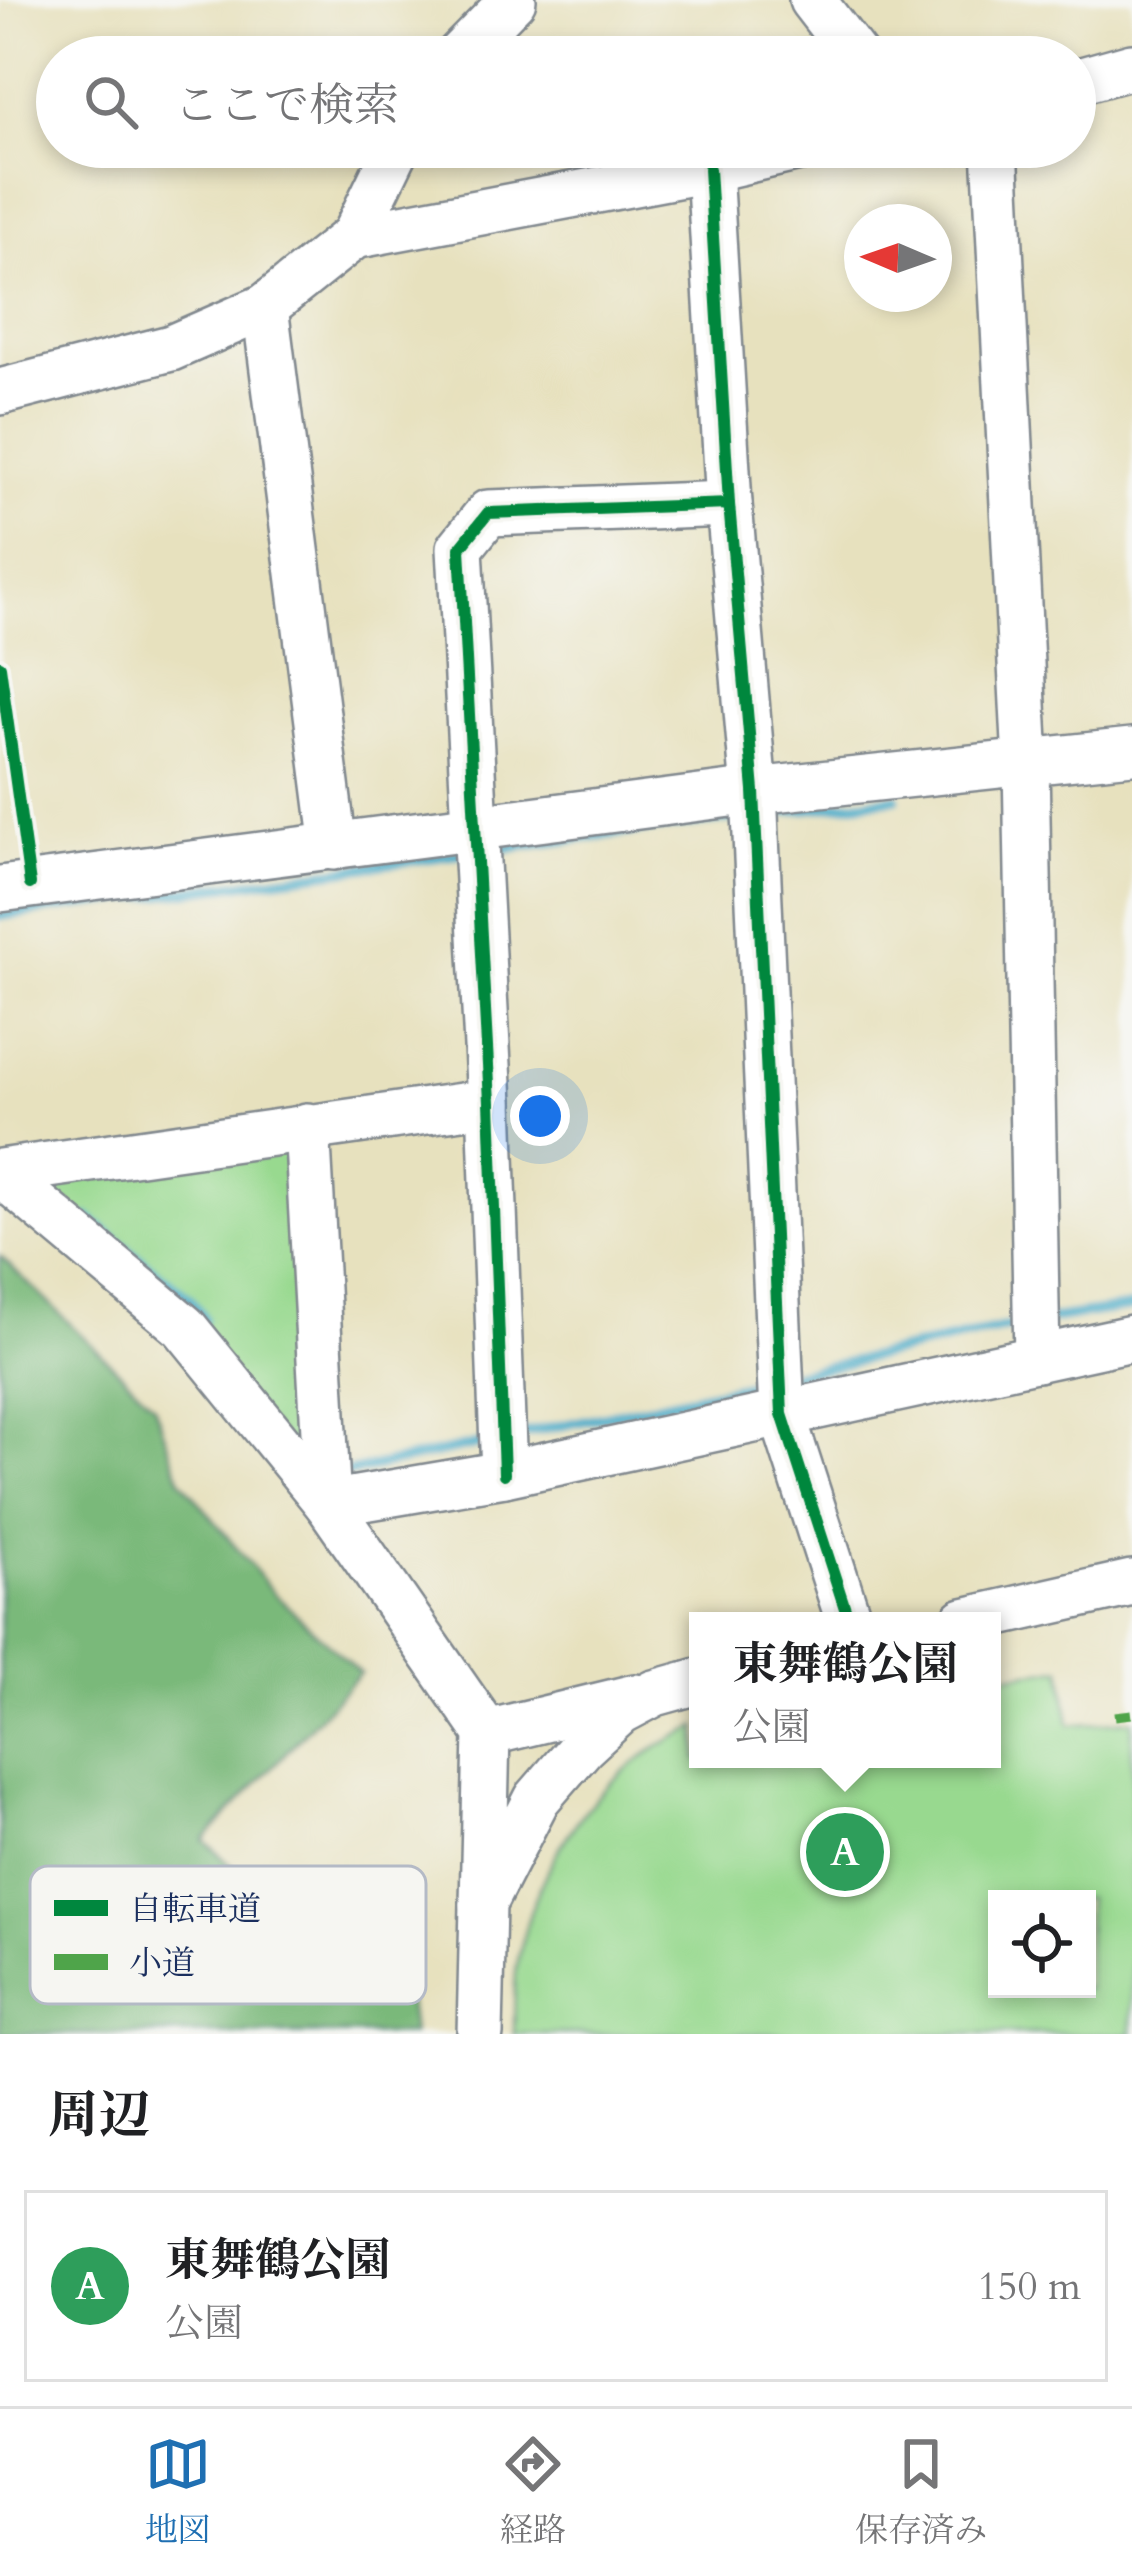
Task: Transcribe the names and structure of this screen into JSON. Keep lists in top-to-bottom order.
{
  "legend": ["自転車道", "小道"],
  "north": "left",
  "page": {
    "search": "ここで検索",
    "popup": ["東舞鶴公園", "公園"],
    "pins": "A",
    "heading": "周辺",
    "list": [
      {
        "mark": "A",
        "name": "東舞鶴公園",
        "note": "公園",
        "value": "150 m"
      }
    ],
    "nav": ["地図", "経路", "保存済み"]
  }
}
